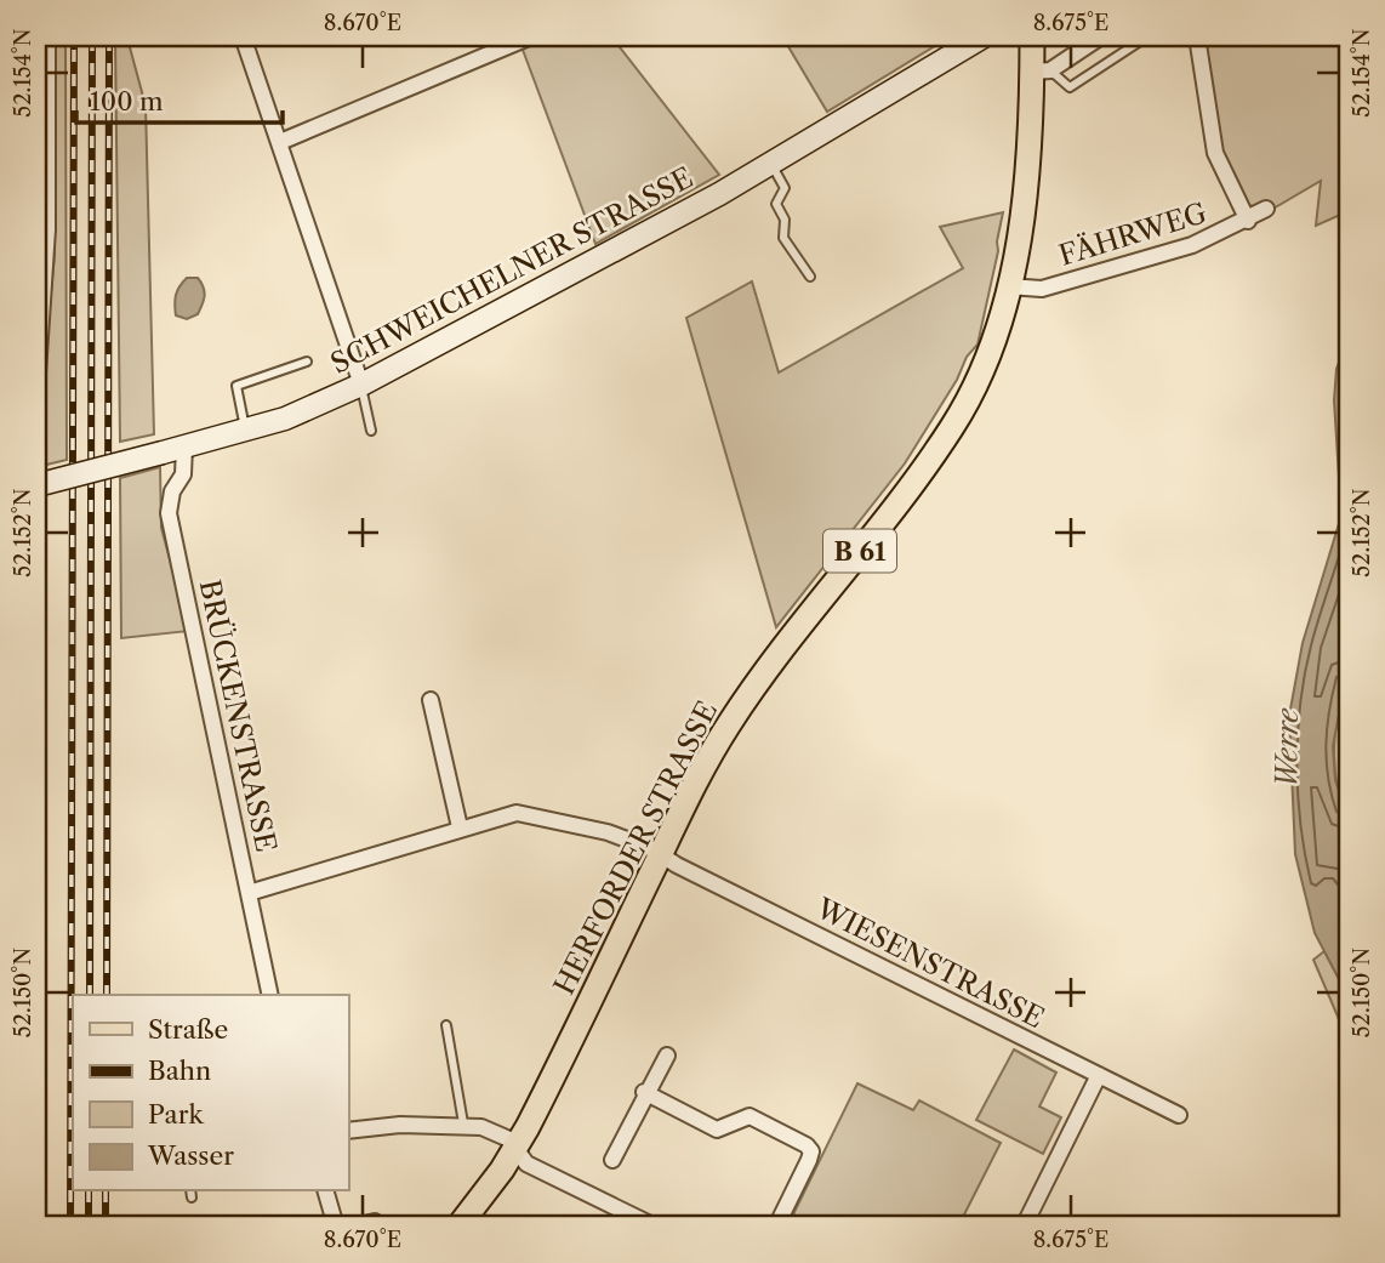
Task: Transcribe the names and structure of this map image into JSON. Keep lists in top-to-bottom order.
{
  "streets": {
    "main road": ["B 61", "HERFORDER STRASSE"],
    "street": [
      "FÄHRWEG",
      "SCHWEICHELNER STRASSE",
      "BRÜCKENSTRASSE",
      "WIESENSTRASSE"
    ]
  },
  "crossings": [
    ["FÄHRWEG", "HERFORDER STRASSE"],
    ["SCHWEICHELNER STRASSE", "BRÜCKENSTRASSE"],
    ["BRÜCKENSTRASSE", "WIESENSTRASSE"],
    ["HERFORDER STRASSE", "WIESENSTRASSE"]
  ],
  "water": ["Werre"],
  "legend": [
    "Straße",
    "Bahn",
    "Park",
    "Wasser"
  ],
  "scale_bar": "100 m",
  "coordinates": [
    "8.670°E",
    "8.675°E",
    "52.154°N",
    "52.152°N",
    "52.150°N"
  ]
}
